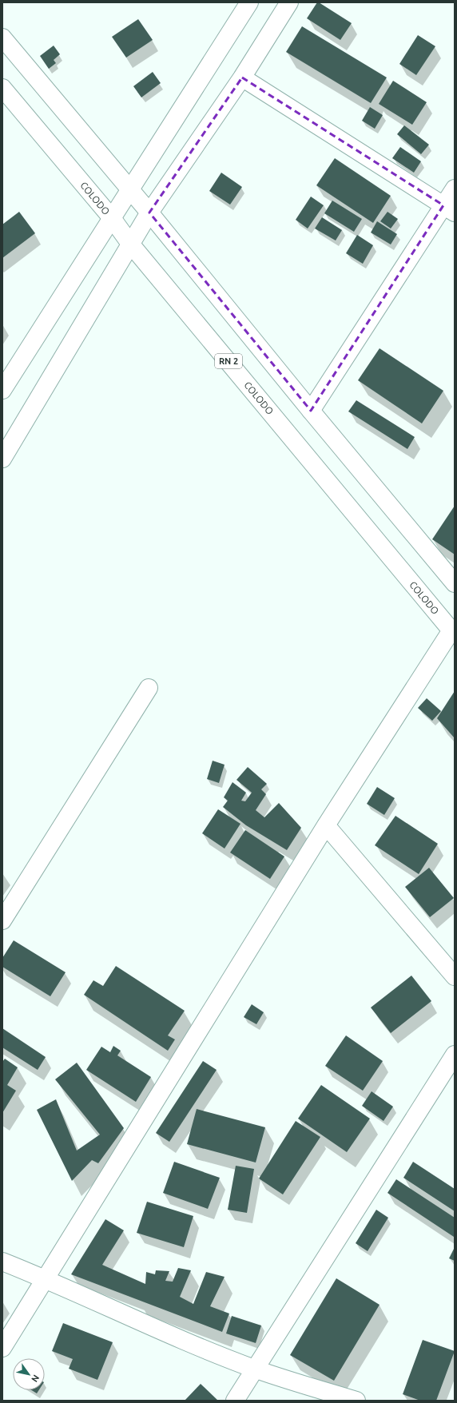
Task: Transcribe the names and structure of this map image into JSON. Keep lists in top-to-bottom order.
{
  "streets": {
    "street": ["COLODO", "RN 2"]
  },
  "north": "bottom right"
}
